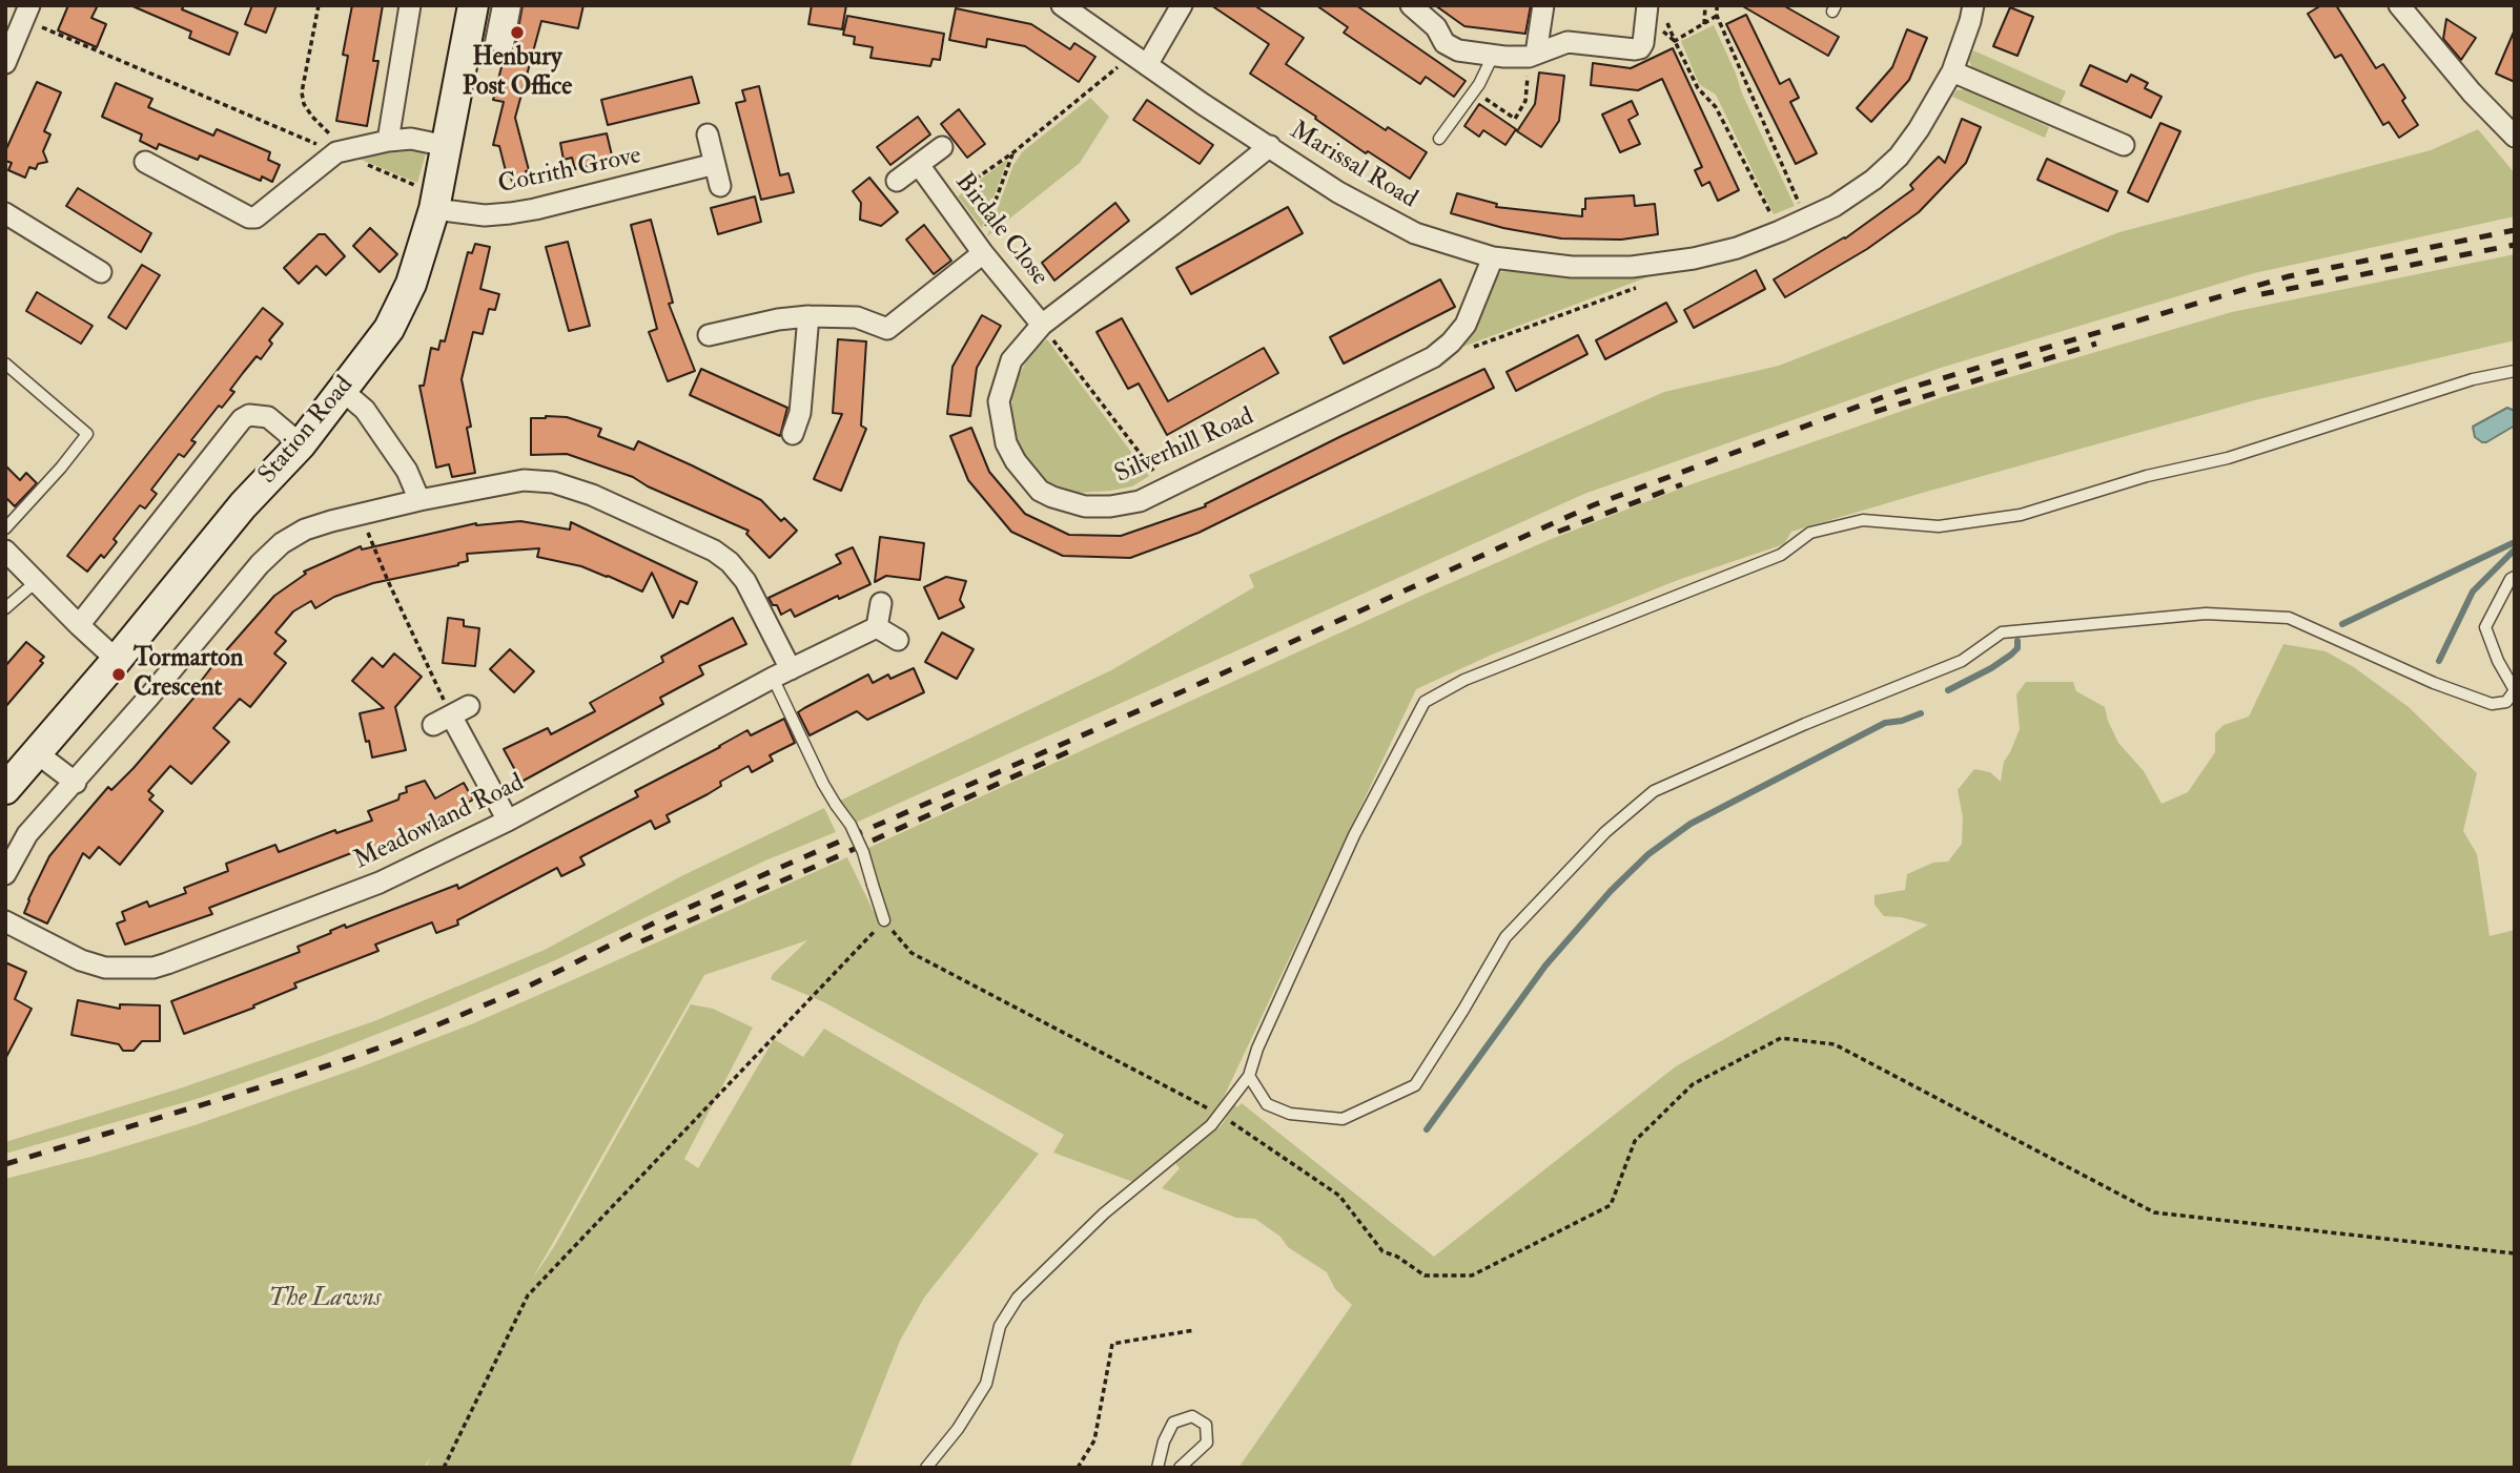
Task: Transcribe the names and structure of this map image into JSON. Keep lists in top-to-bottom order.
{
  "streets": {
    "main road": ["Station Road"],
    "street": [
      "Marissal Road",
      "Cotrith Grove",
      "Birdale Close",
      "Silverhill Road",
      "Meadowland Road"
    ]
  },
  "crossings": [
    ["Marissal Road", "Silverhill Road"],
    ["Cotrith Grove", "Station Road"],
    ["Birdale Close", "Silverhill Road"]
  ],
  "parks": ["The Lawns"],
  "places": ["Henbury Post Office", "Tormarton Crescent"]
}
